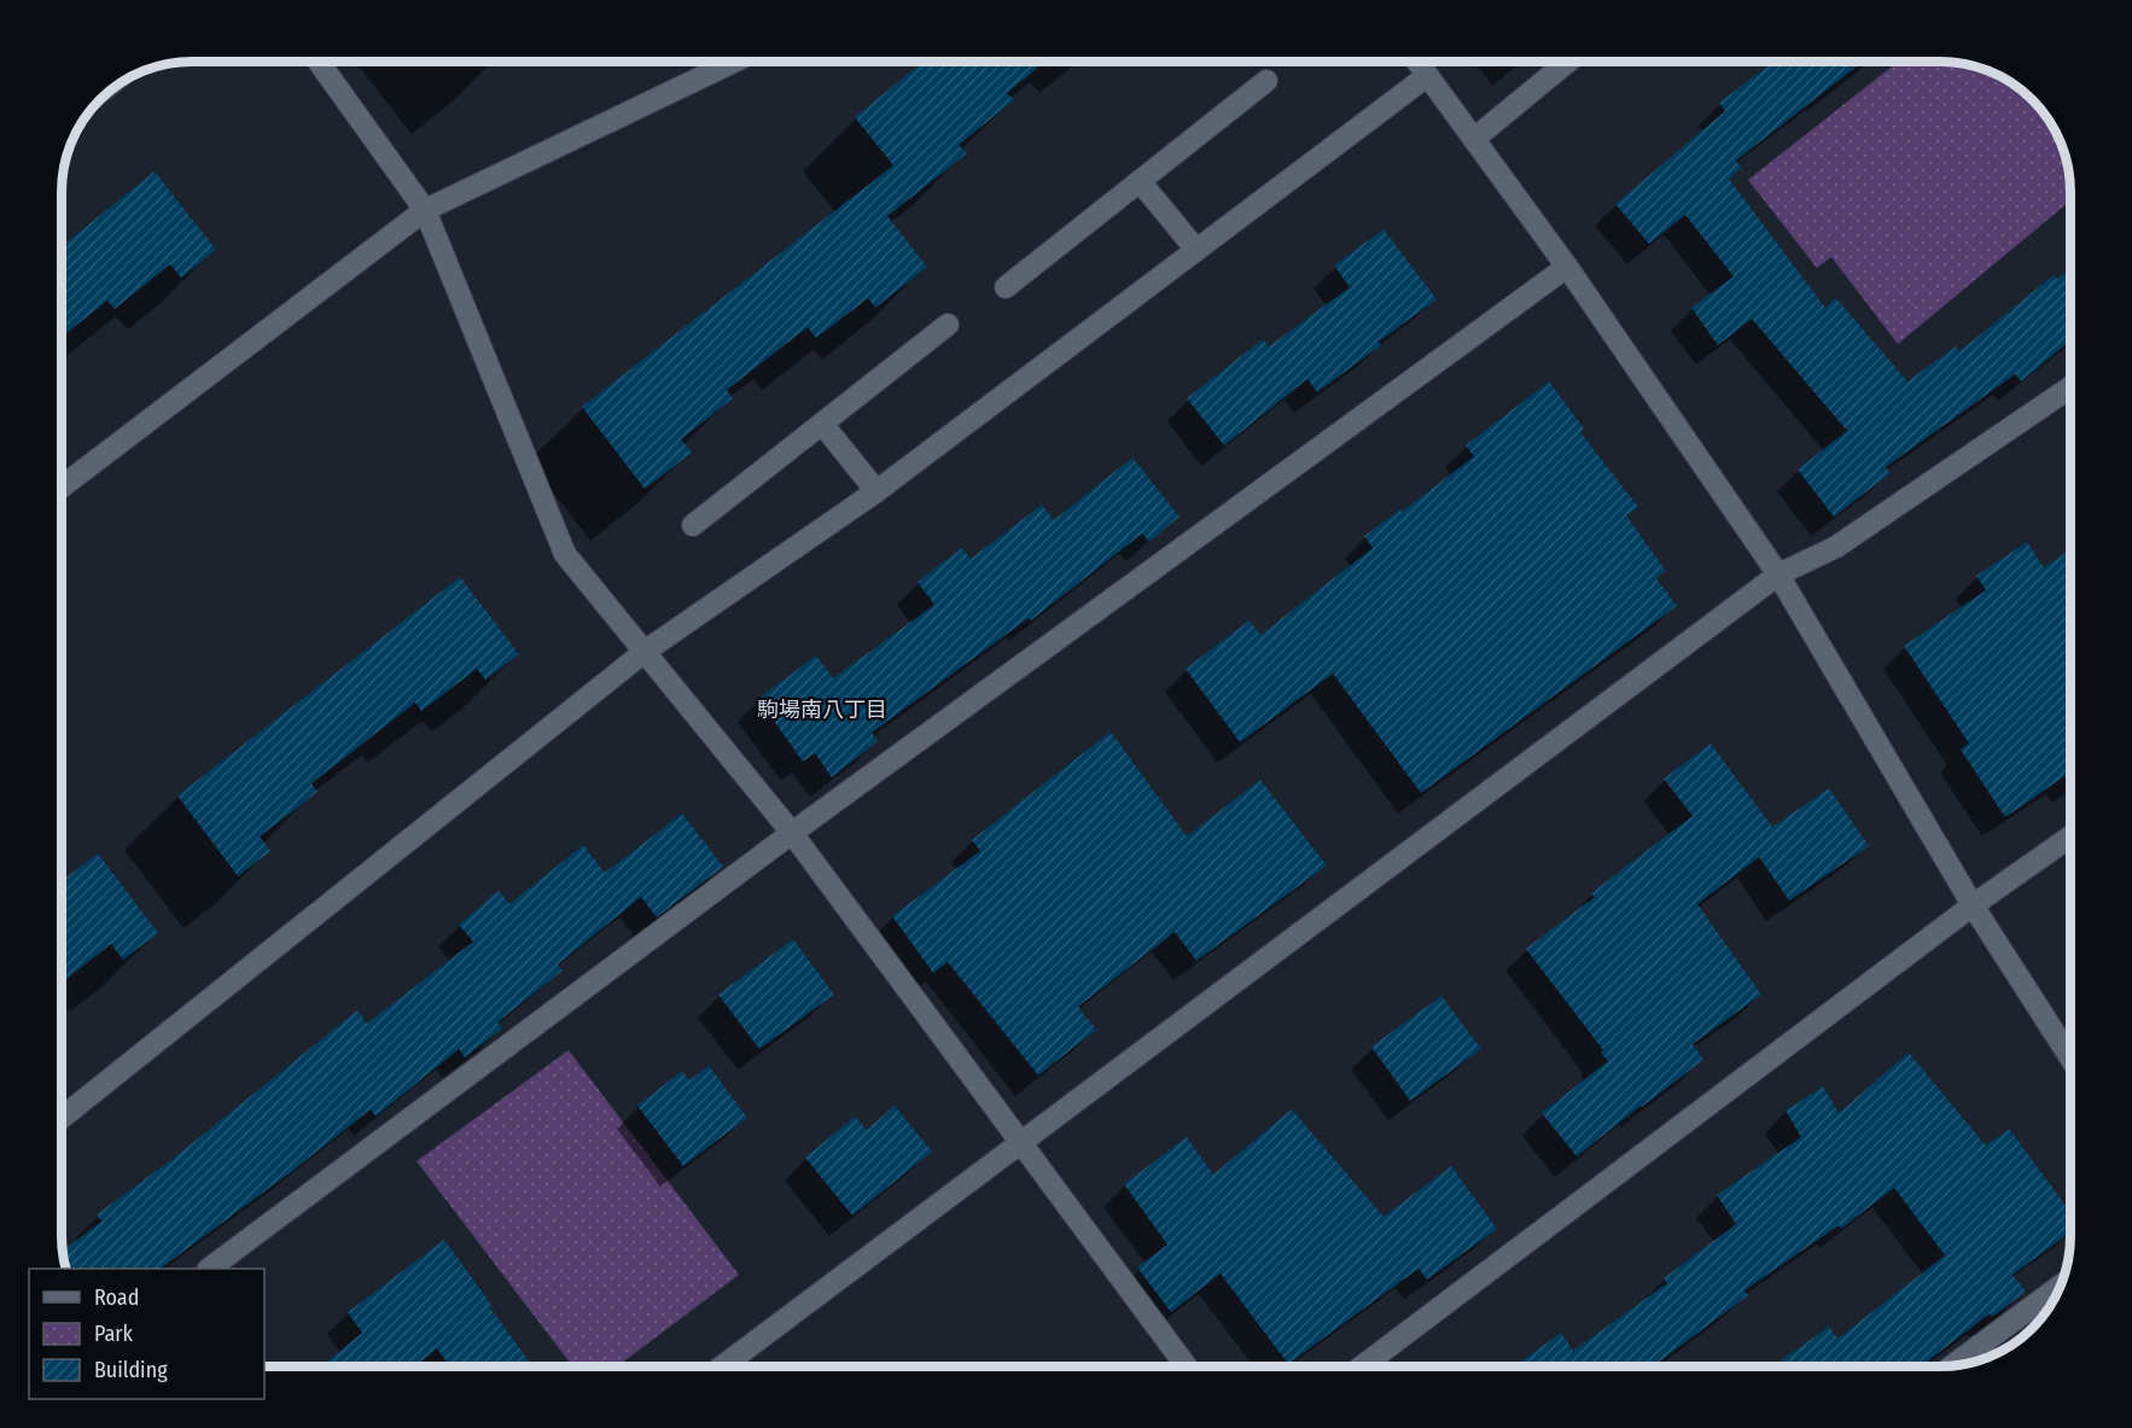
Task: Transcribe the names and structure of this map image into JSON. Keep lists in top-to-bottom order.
{
  "districts": ["駒場南八丁目"],
  "legend": ["Road", "Park", "Building"]
}
